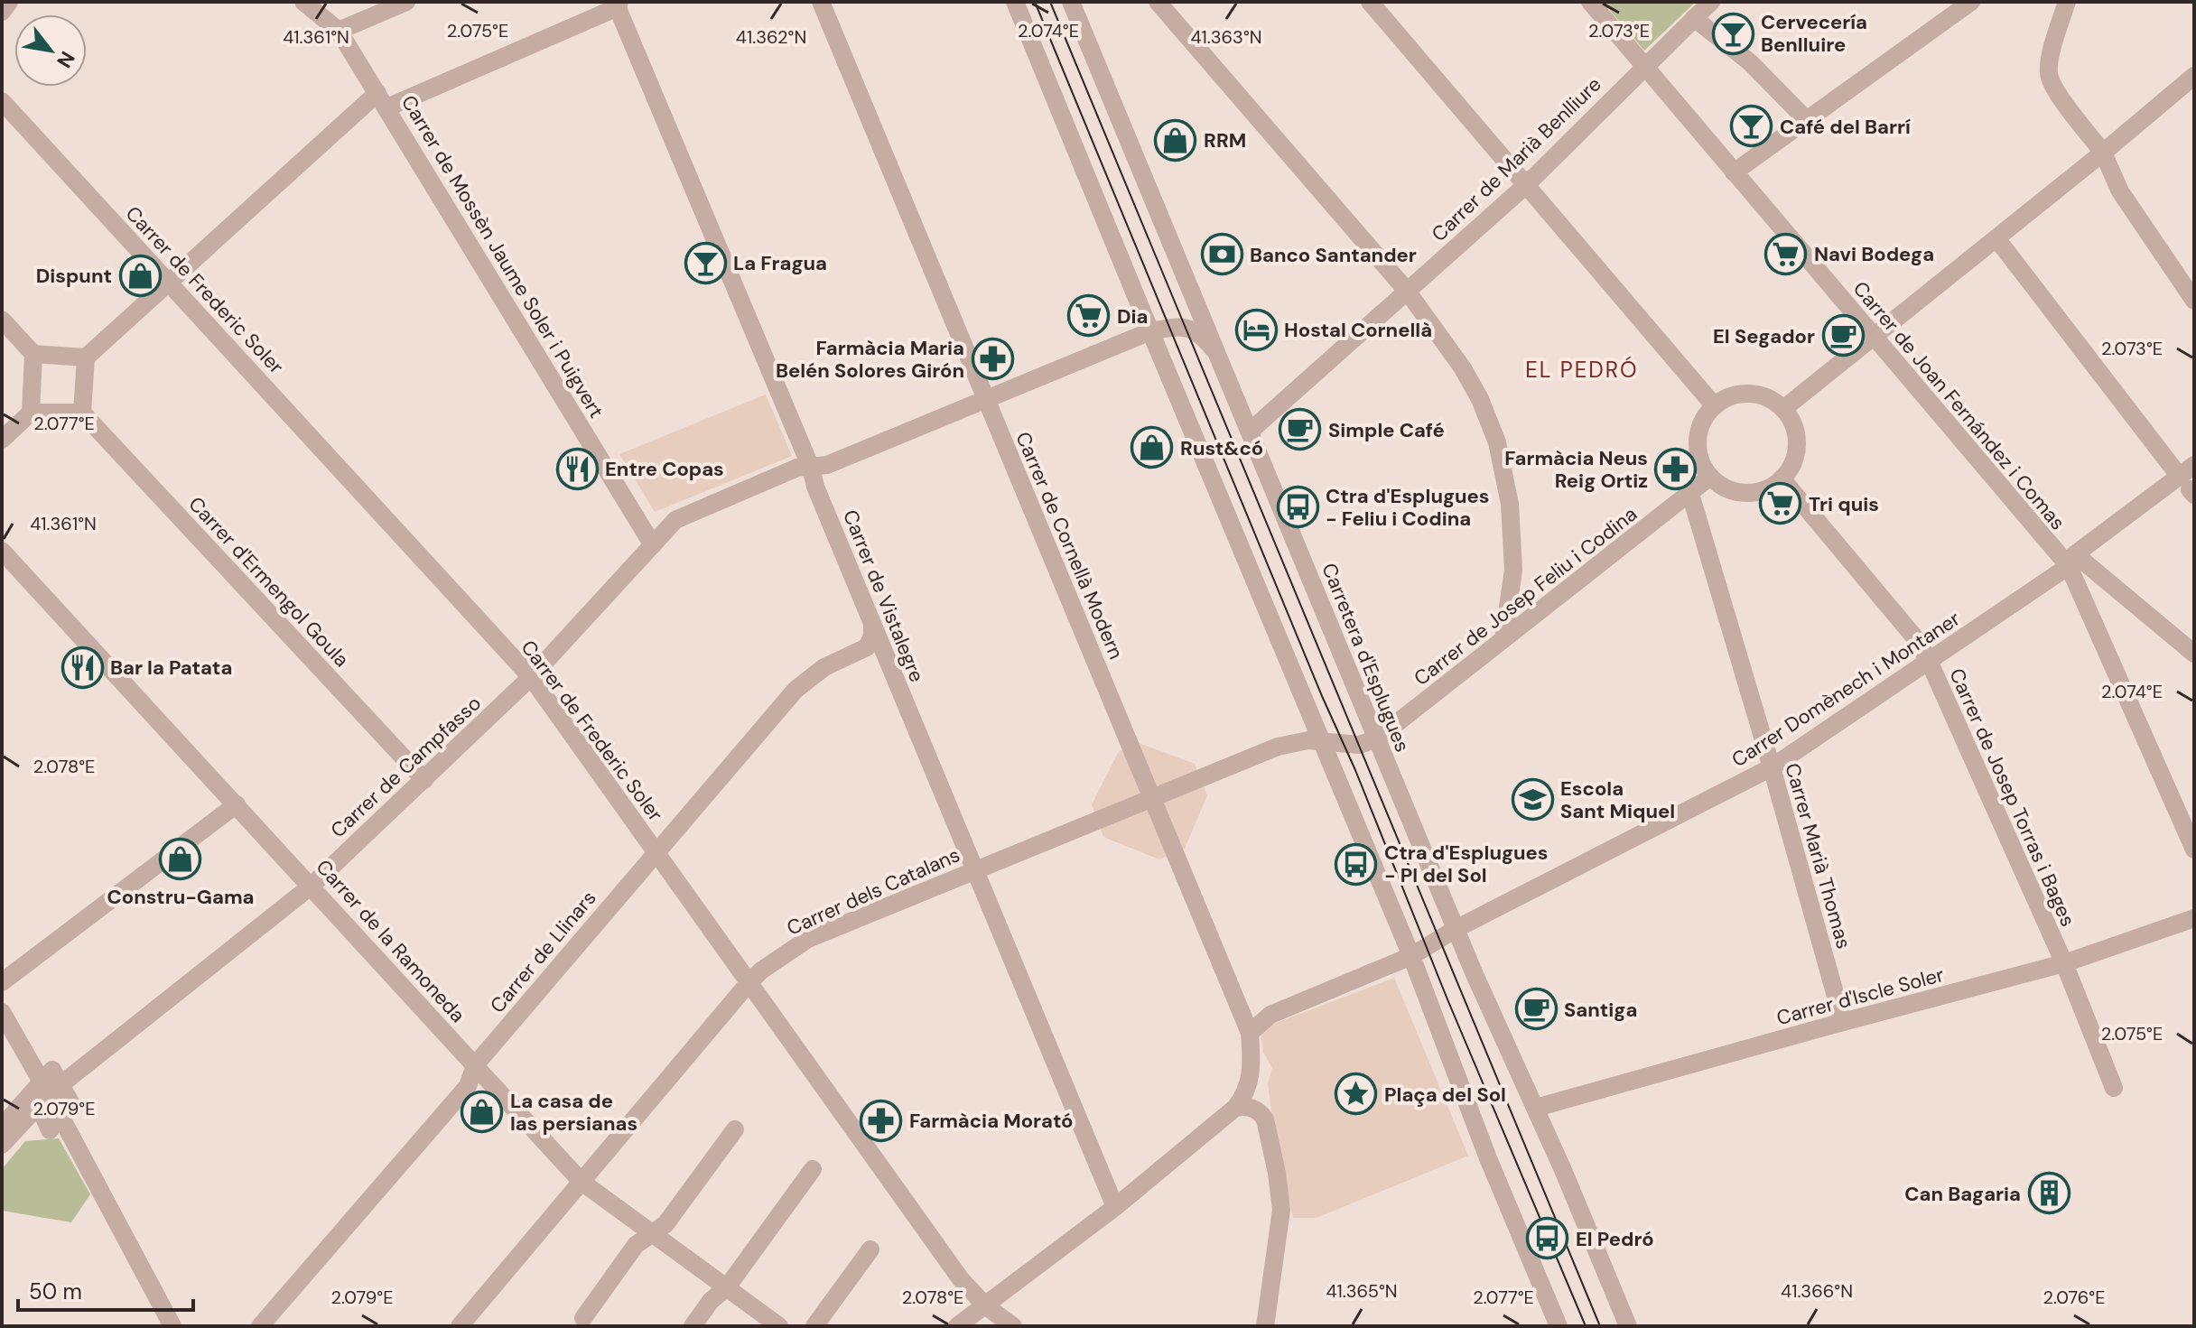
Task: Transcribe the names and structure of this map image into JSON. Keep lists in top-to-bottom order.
{
  "streets": {
    "street": [
      "Carrer de Marià Benlliure",
      "Carrer de Mossèn Jaume Soler i Puigvert",
      "Carrer de Frederic Soler",
      "Carrer de Joan Fernández i Comas",
      "Carrer de Cornellà Modern",
      "Carrer d'Ermengol Goula",
      "Carrer de Vistalegre",
      "Carrer de Josep Feliu i Codina",
      "Carretera d'Esplugues",
      "Carrer Domènech i Montaner",
      "Carrer de Campfasso",
      "Carrer de Josep Torras i Bages",
      "Carrer Marià Thomas",
      "Carrer dels Catalans",
      "Carrer de la Ramoneda",
      "Carrer de Llinars",
      "Carrer d'Iscle Soler"
    ]
  },
  "crossings": [
    ["Carrer de Marià Benlliure", "Carrer de Joan Fernández i Comas"],
    ["Carrer de Marià Benlliure", "Carretera d'Esplugues"],
    ["Carrer de Mossèn Jaume Soler i Puigvert", "Carrer de Campfasso"],
    ["Carrer de Frederic Soler", "Carrer de Campfasso"],
    ["Carrer de Frederic Soler", "Carrer dels Catalans"],
    ["Carrer de Frederic Soler", "Carrer de Llinars"],
    ["Carrer de Joan Fernández i Comas", "Carrer Domènech i Montaner"],
    ["Carrer de Cornellà Modern", "Carrer de Campfasso"],
    ["Carrer de Cornellà Modern", "Carrer dels Catalans"],
    ["Carrer d'Ermengol Goula", "Carrer de Campfasso"],
    ["Carrer de Vistalegre", "Carrer de Campfasso"],
    ["Carrer de Vistalegre", "Carrer dels Catalans"],
    ["Carrer de Vistalegre", "Carrer de Llinars"],
    ["Carrer de Josep Feliu i Codina", "Carretera d'Esplugues"],
    ["Carrer de Josep Feliu i Codina", "Carrer de Josep Torras i Bages"],
    ["Carrer de Josep Feliu i Codina", "Carrer Marià Thomas"],
    ["Carretera d'Esplugues", "Carrer Domènech i Montaner"],
    ["Carretera d'Esplugues", "Carrer de Campfasso"],
    ["Carretera d'Esplugues", "Carrer d'Iscle Soler"],
    ["Carrer Domènech i Montaner", "Carrer de Josep Torras i Bages"],
    ["Carrer Domènech i Montaner", "Carrer Marià Thomas"],
    ["Carrer de Campfasso", "Carrer de la Ramoneda"],
    ["Carrer de Josep Torras i Bages", "Carrer d'Iscle Soler"],
    ["Carrer Marià Thomas", "Carrer d'Iscle Soler"],
    ["Carrer dels Catalans", "Carrer de la Ramoneda"],
    ["Carrer de la Ramoneda", "Carrer de Llinars"]
  ],
  "districts": ["EL PEDRÓ"],
  "places": {
    "bar": ["Cervecería Benlluire", "Café del Barrí", "La Fragua"],
    "shop": [
      "RRM",
      "Dispunt",
      "Rust&có",
      "Constru-Gama",
      "La casa de las persianas"
    ],
    "supermarket": ["Navi Bodega", "Dia", "Tri quis"],
    "bank": ["Banco Santander"],
    "hotel": ["Hostal Cornellà"],
    "cafe": ["El Segador", "Simple Café", "Santiga"],
    "pharmacy": ["Farmàcia Maria Belén Solores Girón", "Farmàcia Neus Reig Ortiz", "Farmàcia Morató"],
    "restaurant": ["Entre Copas", "Bar la Patata"],
    "bus stop": ["Ctra d'Esplugues - Feliu i Codina", "Ctra d'Esplugues - Pl del Sol", "El Pedró"],
    "school or university": ["Escola Sant Miquel"],
    "place": ["Plaça del Sol"],
    "building": ["Can Bagaria"]
  },
  "scale_bar": "50 m",
  "north": "bottom right",
  "coordinates": [
    "2.075°E",
    "2.074°E",
    "2.073°E",
    "41.362°N",
    "41.361°N",
    "41.363°N",
    "2.077°E",
    "2.078°E",
    "2.079°E",
    "41.365°N",
    "41.366°N",
    "2.076°E"
  ]
}
